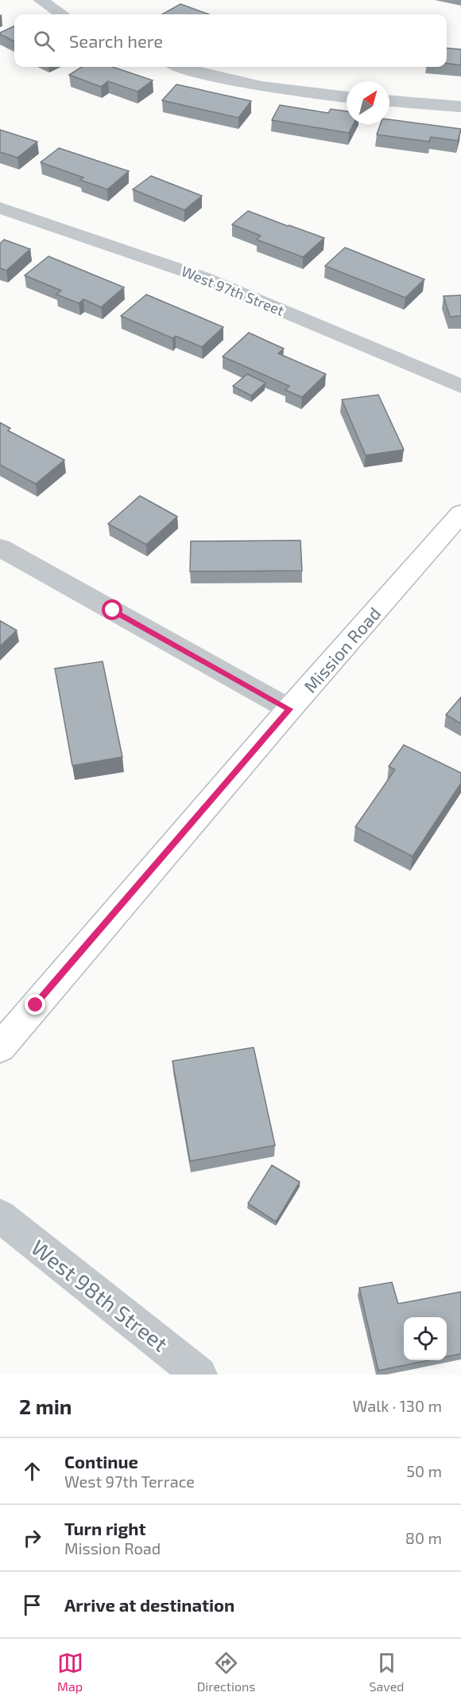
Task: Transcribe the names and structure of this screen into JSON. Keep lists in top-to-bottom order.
{
  "streets": {
    "main road": ["Mission Road"],
    "street": ["West 97th Street", "West 98th Street"]
  },
  "north": "top right",
  "page": {
    "search": "Search here",
    "heading": ["2 min", "Walk · 130 m"],
    "list": [
      ["Continue", "West 97th Terrace", "50 m"],
      ["Turn right", "Mission Road", "80 m"],
      "Arrive at destination"
    ],
    "nav": ["Map", "Directions", "Saved"]
  }
}
